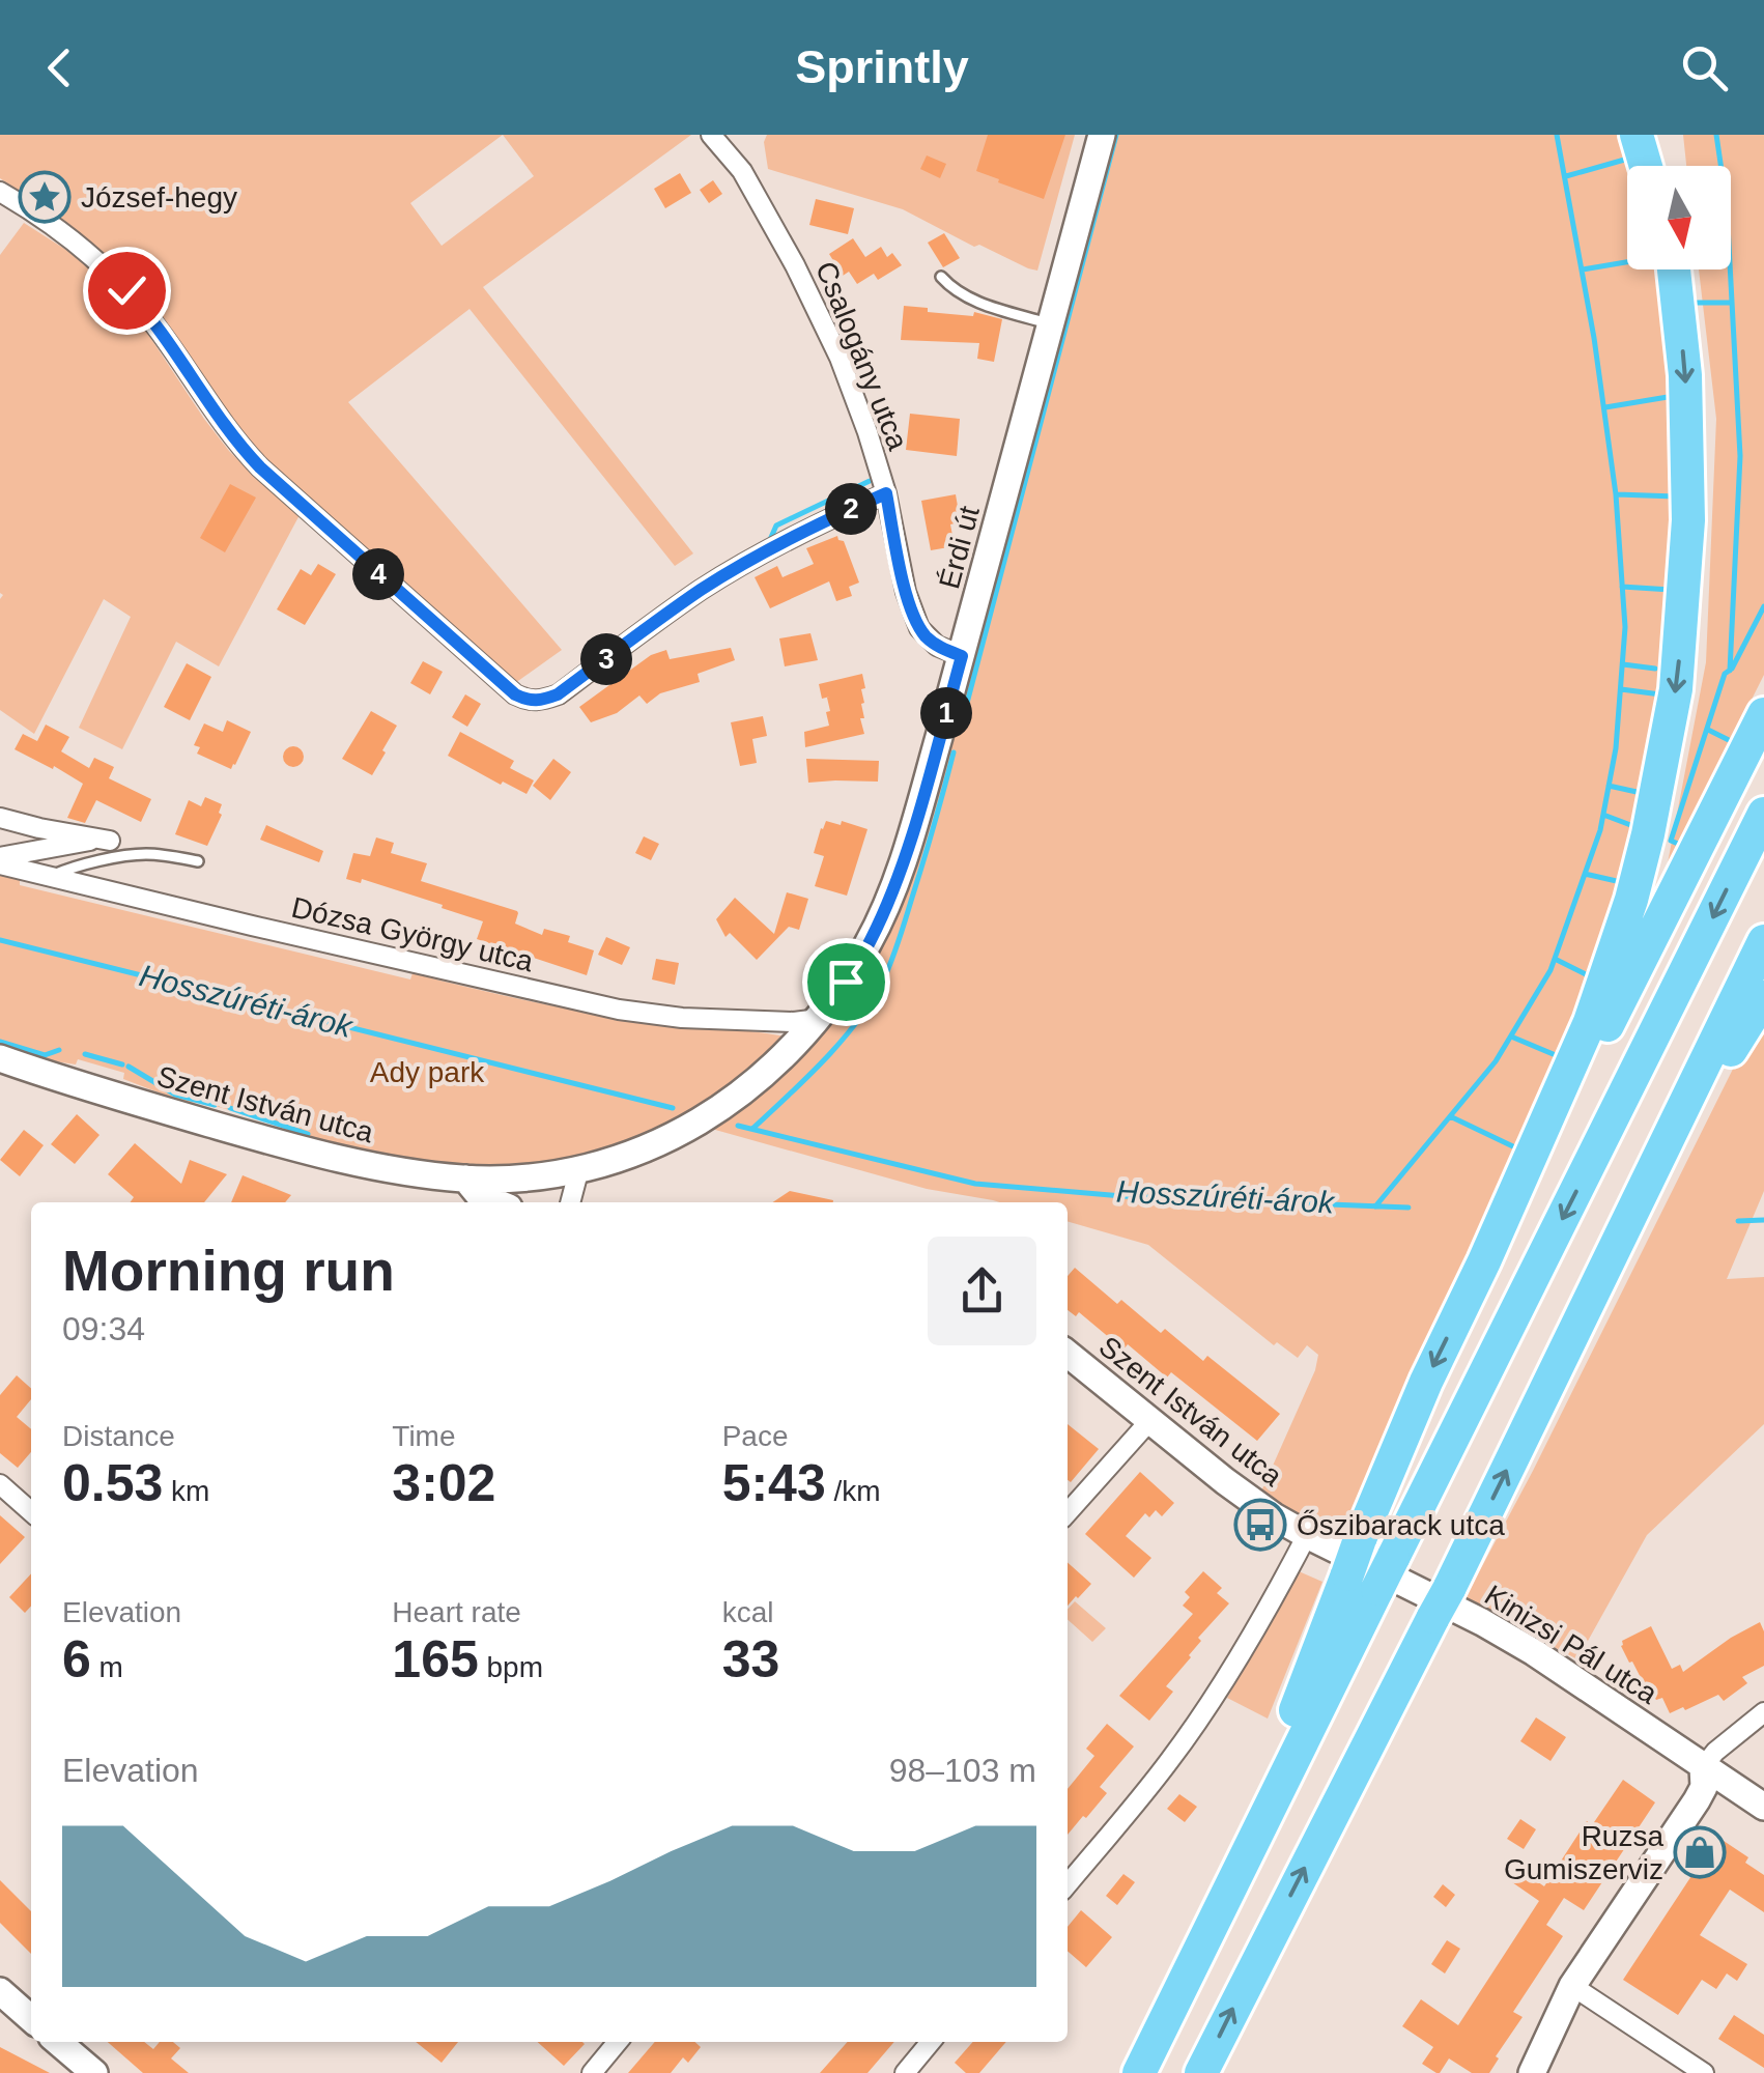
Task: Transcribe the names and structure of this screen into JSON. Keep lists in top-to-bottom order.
{
  "streets": {
    "main road": ["Érdi út", "Szent István utca", "Kinizsi Pál utca"],
    "street": ["Csalogány utca", "Dózsa György utca"]
  },
  "crossings": [
    ["Csalogány utca", "Érdi út"],
    ["Érdi út", "Dózsa György utca"],
    ["Érdi út", "Szent István utca"],
    ["Szent István utca", "Kinizsi Pál utca"]
  ],
  "water": ["Hosszúréti-árok"],
  "parks": ["Ady park"],
  "places": {
    "place": ["József-hegy"],
    "bus stop": ["Őszibarack utca"],
    "shop": ["Ruzsa Gumiszerviz"]
  },
  "north": "bottom",
  "page": {
    "header": "Sprintly",
    "pins": [
      "2",
      "4",
      "3",
      "1"
    ],
    "heading": ["Morning run", "09:34"],
    "stats": [
      ["Distance", "0.53 km"],
      ["Time", "3:02"],
      ["Pace", "5:43 /km"],
      ["Elevation", "6 m"],
      ["Heart rate", "165 bpm"],
      ["kcal", "33"]
    ],
    "chart": ["Elevation", "98–103 m"]
  }
}
